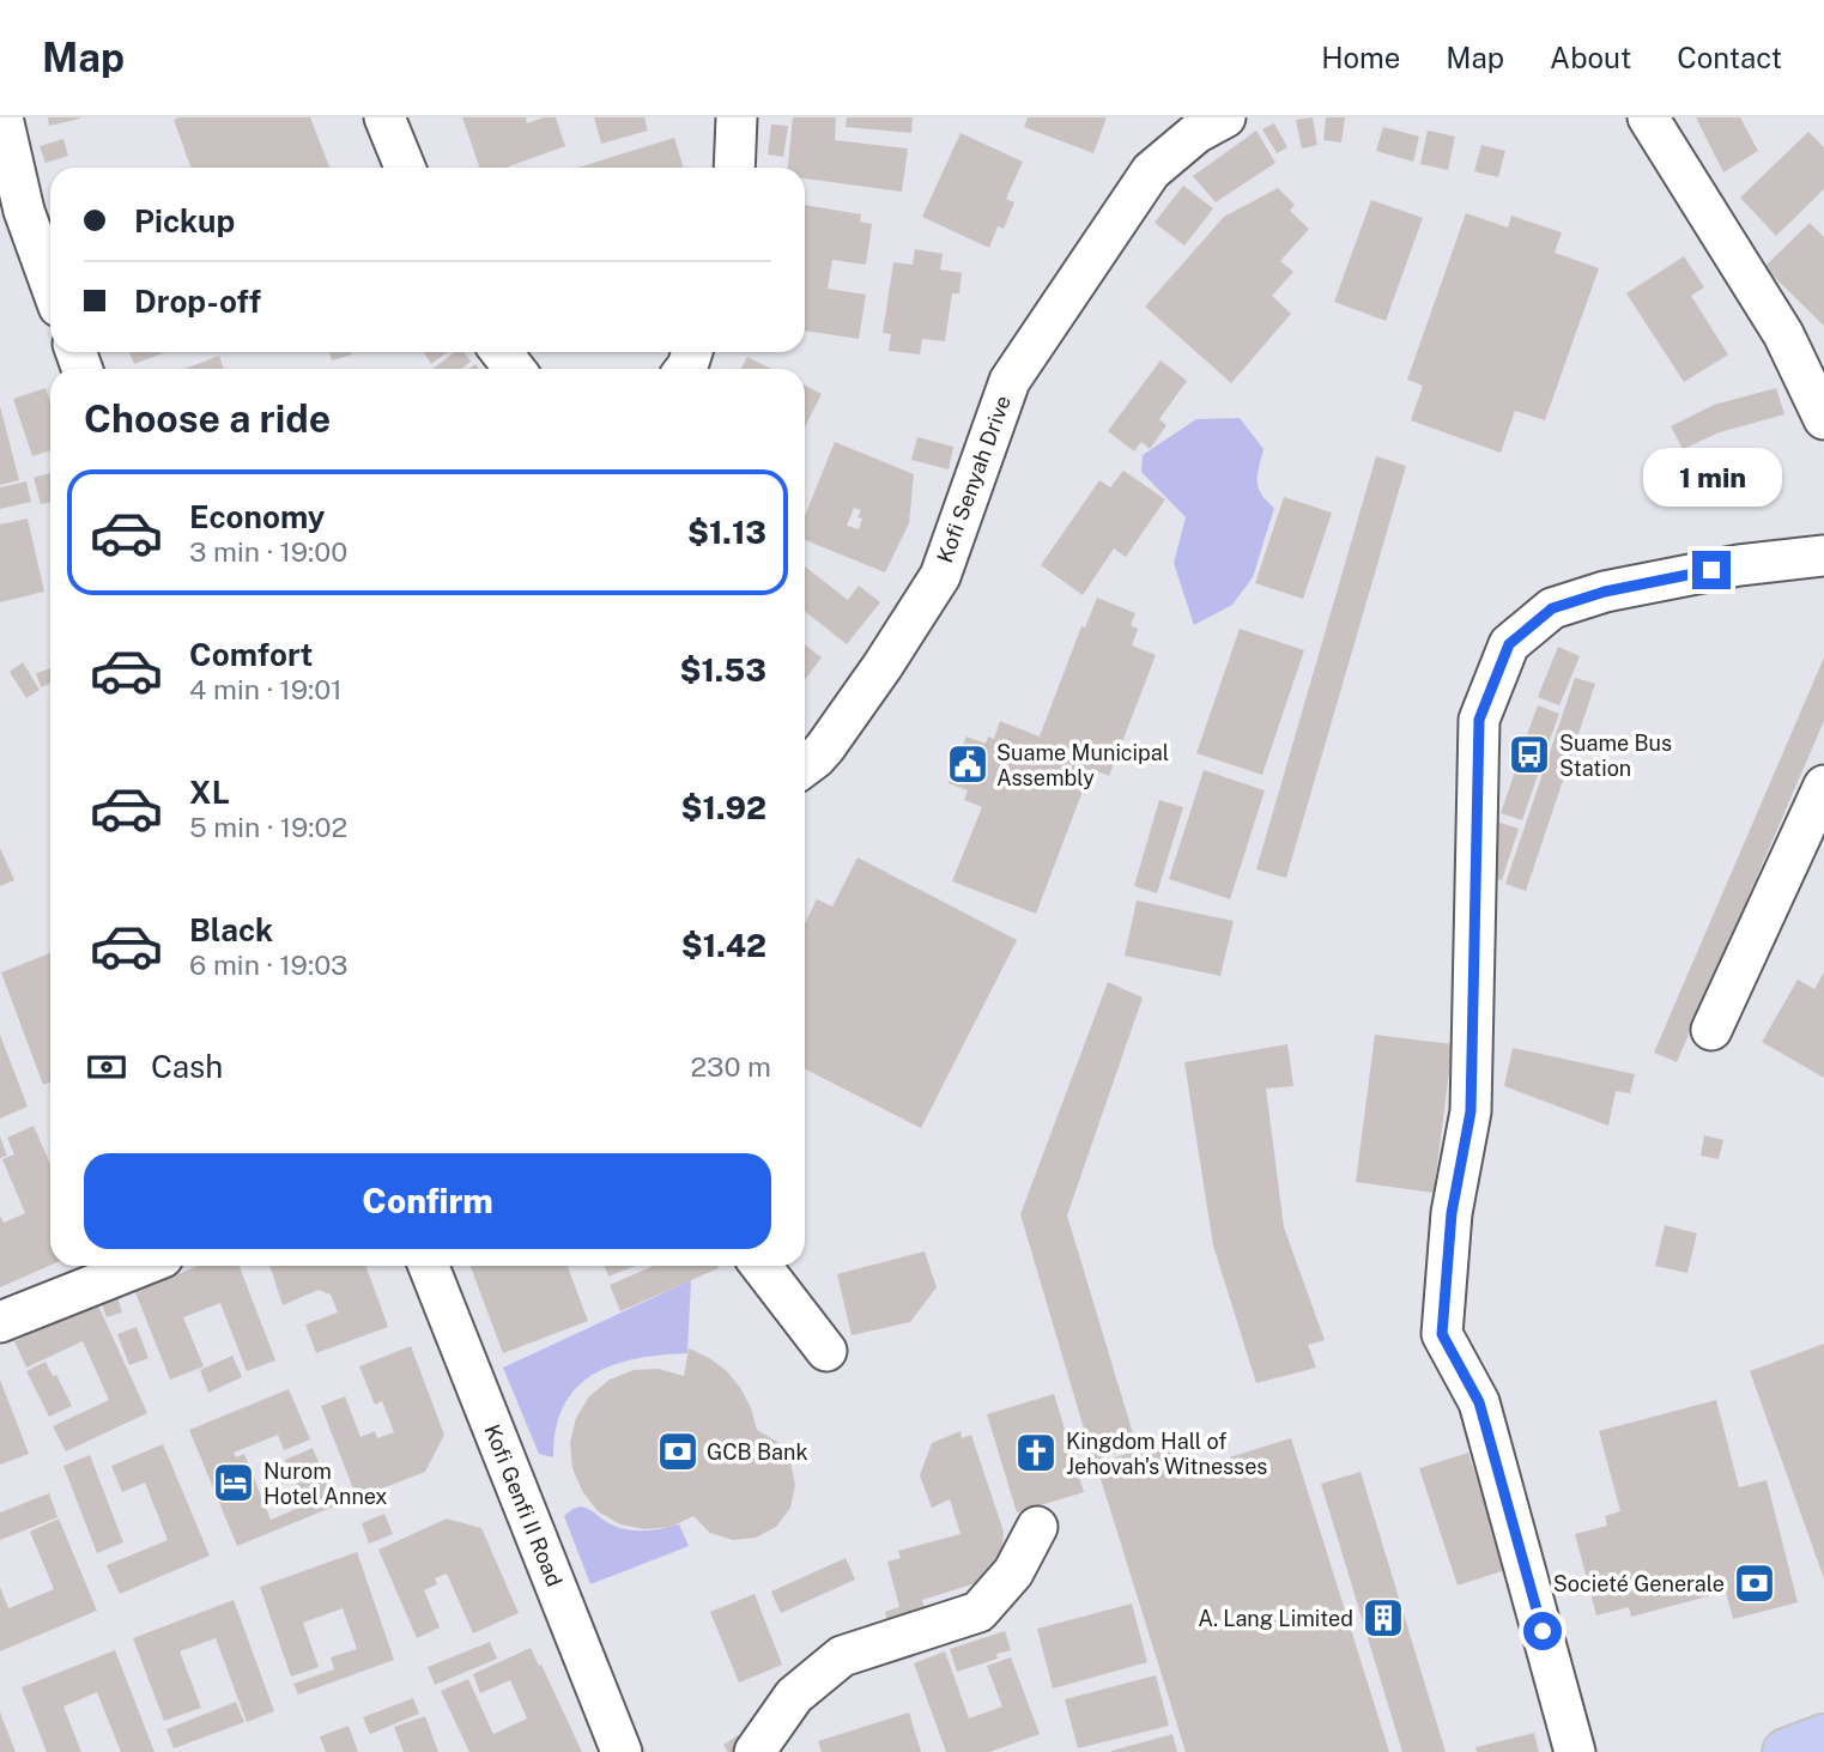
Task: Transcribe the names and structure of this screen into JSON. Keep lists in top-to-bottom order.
{
  "streets": {
    "street": ["Kofi Senyah Drive", "Kofi Genfi II Road"]
  },
  "places": {
    "bus stop": ["Suame Bus Station"],
    "public building": ["Suame Municipal Assembly"],
    "bank": ["GCB Bank", "Societé Generale"],
    "church": ["Kingdom Hall of Jehovah's Witnesses"],
    "hotel": ["Nurom Hotel Annex"],
    "building": ["A. Lang Limited"]
  },
  "page": {
    "header": "Map",
    "nav": [
      "Home",
      "Map",
      "About",
      "Contact"
    ],
    "banner": ["Pickup", "Drop-off"],
    "heading": "Choose a ride",
    "bubble": "1 min",
    "list": [
      {
        "name": "Economy",
        "note": "3 min · 19:00",
        "value": "$1.13"
      },
      {
        "name": "Comfort",
        "note": "4 min · 19:01",
        "value": "$1.53"
      },
      {
        "name": "XL",
        "note": "5 min · 19:02",
        "value": "$1.92"
      },
      {
        "name": "Black",
        "note": "6 min · 19:03",
        "value": "$1.42"
      }
    ],
    "pay": ["Cash", "230 m"],
    "buttons": "Confirm"
  }
}
